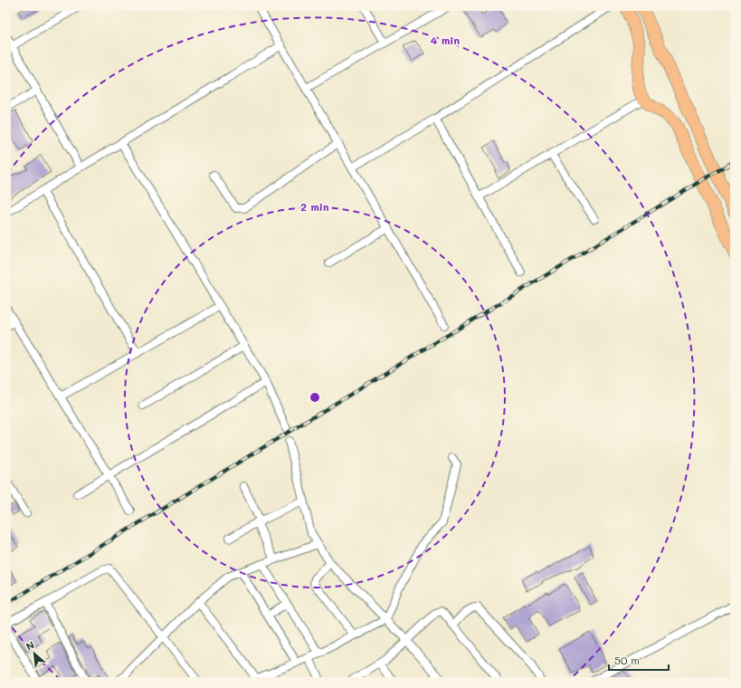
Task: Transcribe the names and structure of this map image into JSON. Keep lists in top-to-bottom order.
{
  "scale_bar": "50 m",
  "north": "top left",
  "rings": ["4 min", "2 min"]
}
